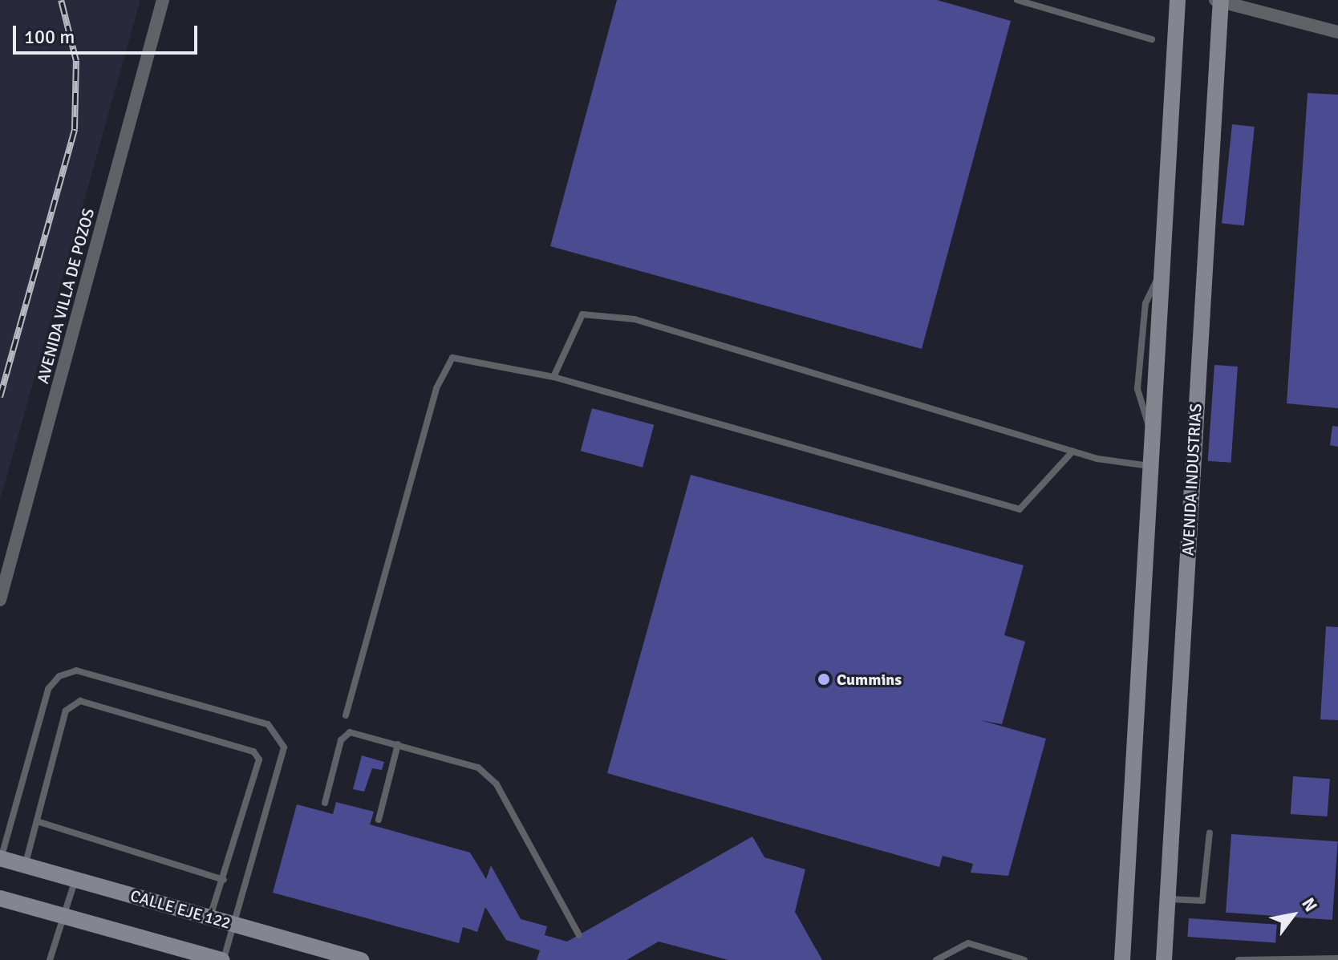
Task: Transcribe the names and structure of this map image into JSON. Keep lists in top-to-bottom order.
{
  "streets": {
    "main road": ["AVENIDA INDUSTRIAS", "CALLE EJE 122"],
    "street": ["AVENIDA VILLA DE POZOS"]
  },
  "places": ["Cummins"],
  "scale_bar": "100 m",
  "north": "top right"
}
